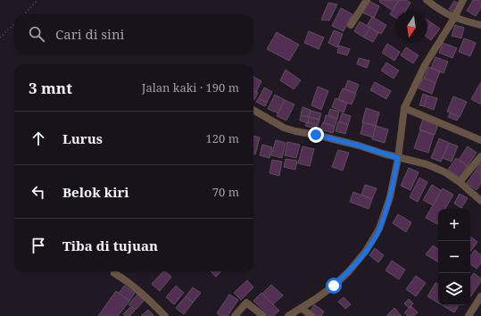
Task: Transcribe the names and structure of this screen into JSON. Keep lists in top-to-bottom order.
{
  "north": "bottom",
  "page": {
    "search": "Cari di sini",
    "heading": ["3 mnt", "Jalan kaki · 190 m"],
    "list": [
      ["Lurus", "120 m"],
      ["Belok kiri", "70 m"],
      "Tiba di tujuan"
    ],
    "map_buttons": ["+", "−"]
  }
}
